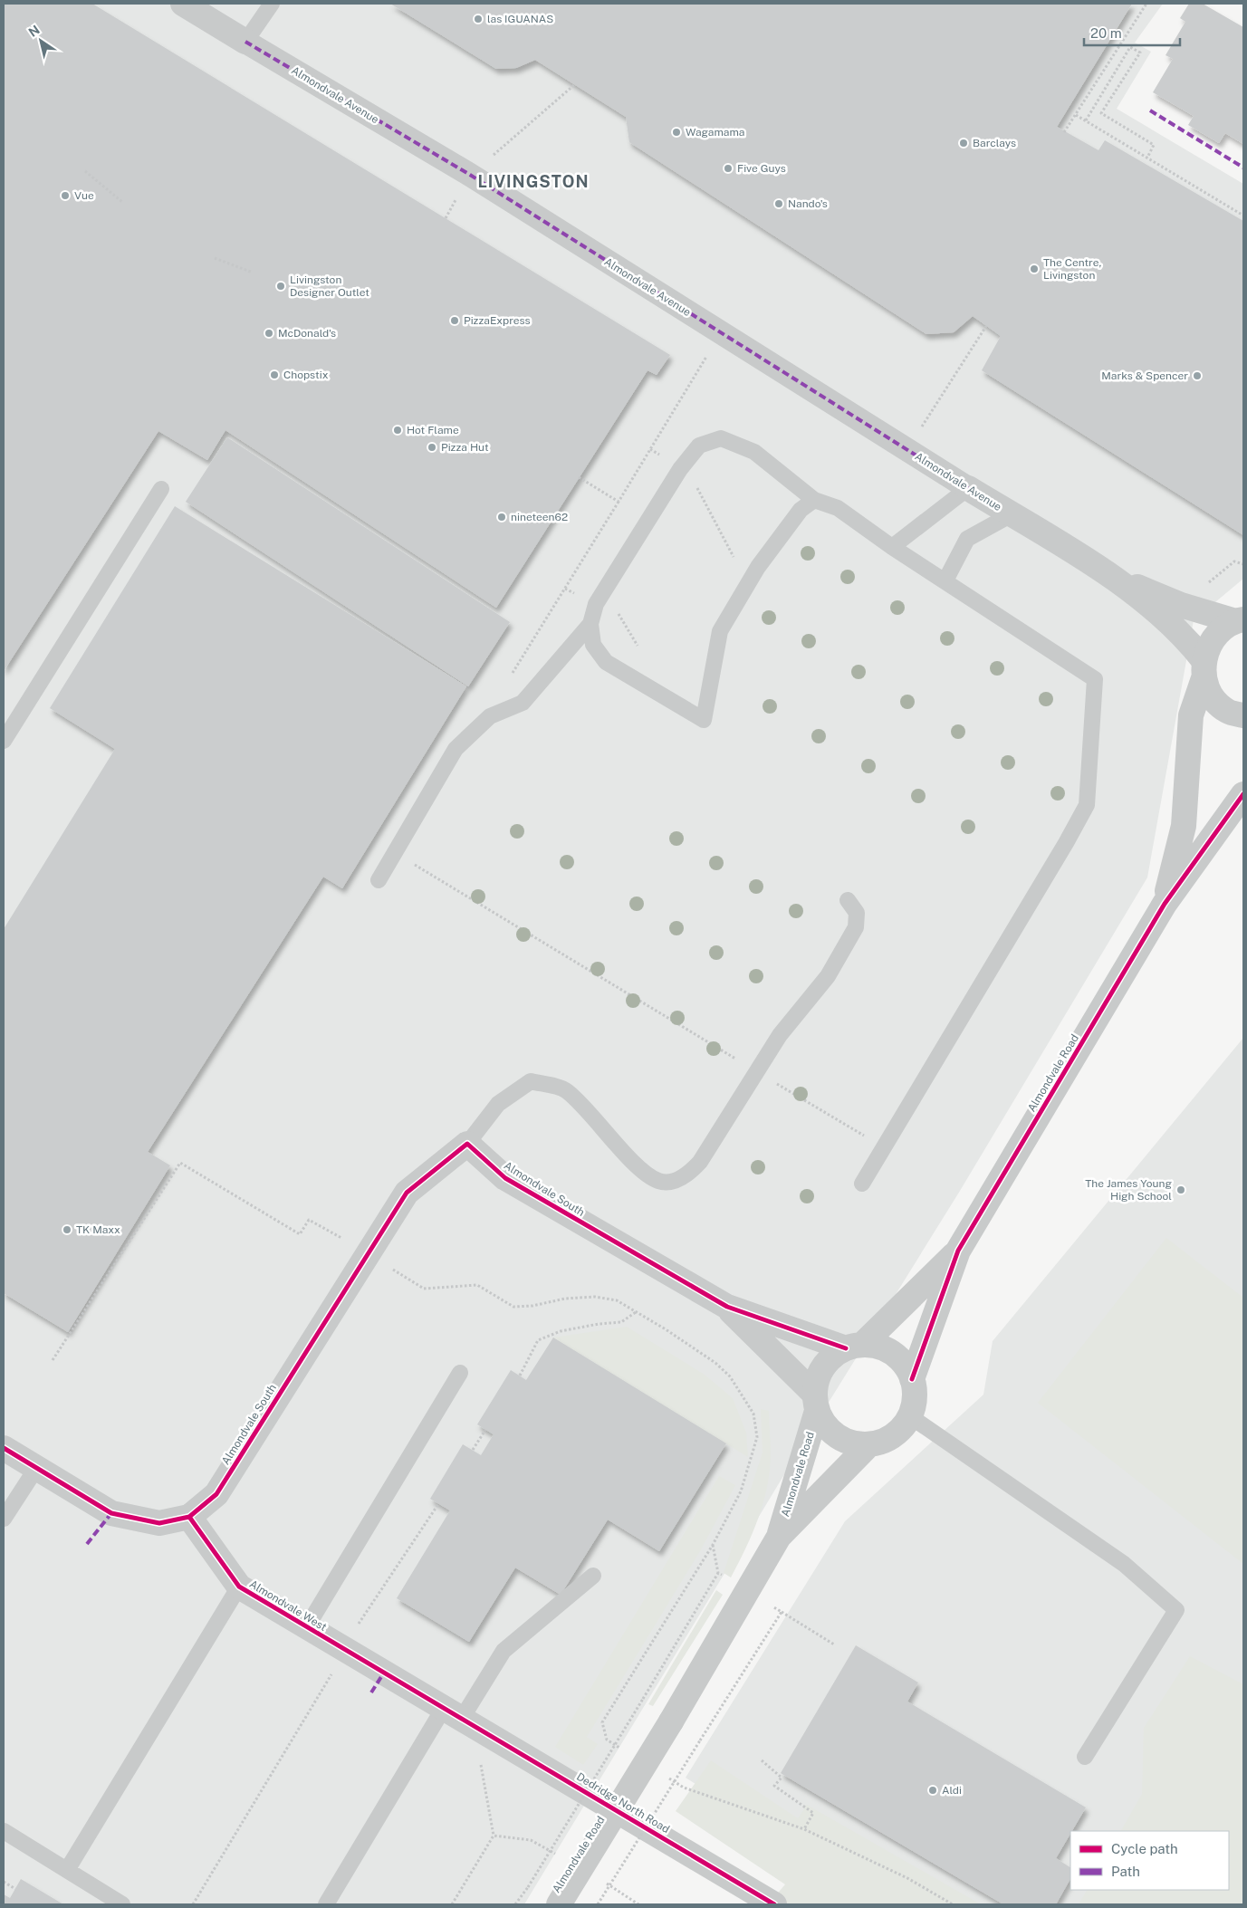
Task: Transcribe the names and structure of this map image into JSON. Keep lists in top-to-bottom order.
{
  "streets": {
    "street": [
      "Almondvale Avenue",
      "Almondvale Road",
      "Almondvale South",
      "Almondvale West",
      "Dedridge North Road"
    ]
  },
  "crossings": [
    ["Almondvale Avenue", "Almondvale Road"],
    ["Almondvale Road", "Almondvale South"],
    ["Almondvale South", "Almondvale West"],
    ["Almondvale West", "Dedridge North Road"]
  ],
  "districts": ["LIVINGSTON"],
  "places": [
    "las IGUANAS",
    "Wagamama",
    "Barclays",
    "Five Guys",
    "Vue",
    "Nando's",
    "The Centre, Livingston",
    "Livingston Designer Outlet",
    "PizzaExpress",
    "McDonald's",
    "Chopstix",
    "Marks & Spencer",
    "Hot Flame",
    "Pizza Hut",
    "nineteen62",
    "The James Young High School",
    "TK Maxx",
    "Aldi"
  ],
  "legend": ["Cycle path", "Path"],
  "scale_bar": "20 m",
  "north": "top left"
}
